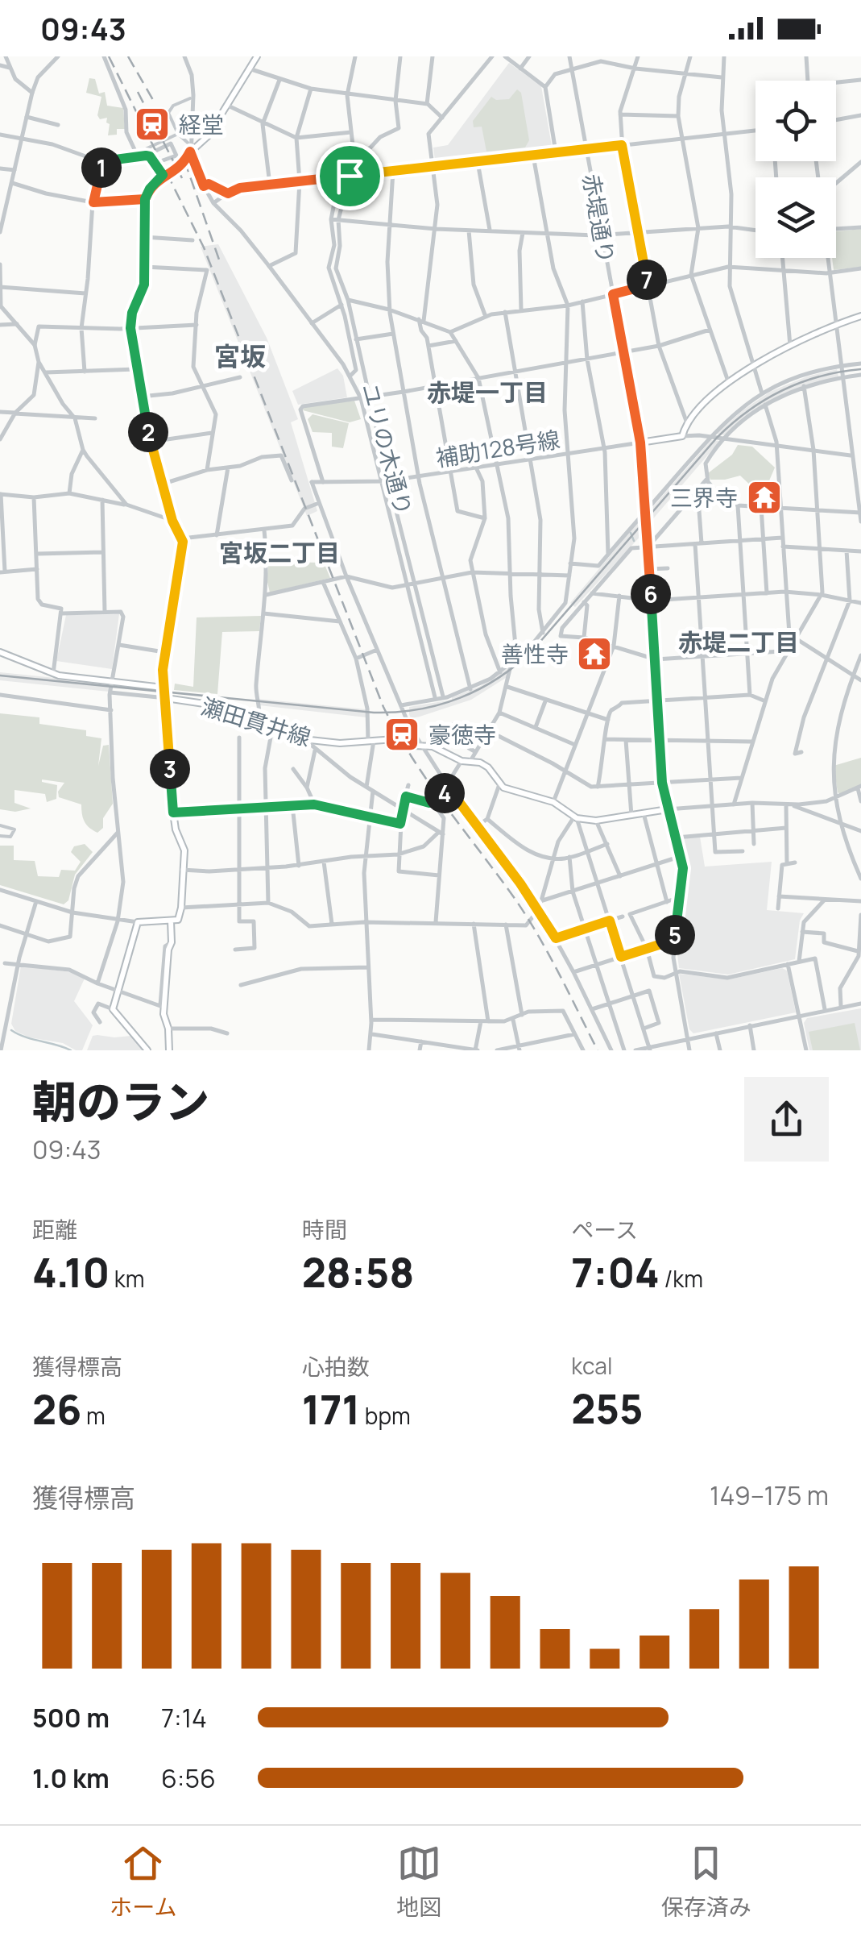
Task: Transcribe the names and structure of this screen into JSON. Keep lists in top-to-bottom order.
{
  "streets": {
    "main road": ["赤堤通り", "瀬田貫井線"],
    "street": ["補助128号線", "ユリの木通り"]
  },
  "crossings": [
    ["赤堤通り", "補助128号線"],
    ["補助128号線", "ユリの木通り"]
  ],
  "districts": [
    "宮坂",
    "赤堤一丁目",
    "宮坂二丁目",
    "赤堤二丁目"
  ],
  "places": {
    "station": ["経堂", "豪徳寺"],
    "temple": ["三界寺", "善性寺"]
  },
  "page": {
    "status": "09:43",
    "pins": [
      "1",
      "7",
      "2",
      "6",
      "3",
      "4",
      "5"
    ],
    "heading": ["朝のラン", "09:43"],
    "stats": [
      ["距離", "4.10 km"],
      ["時間", "28:58"],
      ["ペース", "7:04 /km"],
      ["獲得標高", "26 m"],
      ["心拍数", "171 bpm"],
      ["kcal", "255"]
    ],
    "chart": ["獲得標高", "149–175 m"],
    "list": [
      {
        "name": "500 m",
        "note": "7:14"
      },
      {
        "name": "1.0 km",
        "note": "6:56"
      }
    ],
    "tabs": ["ホーム", "地図", "保存済み"]
  }
}
